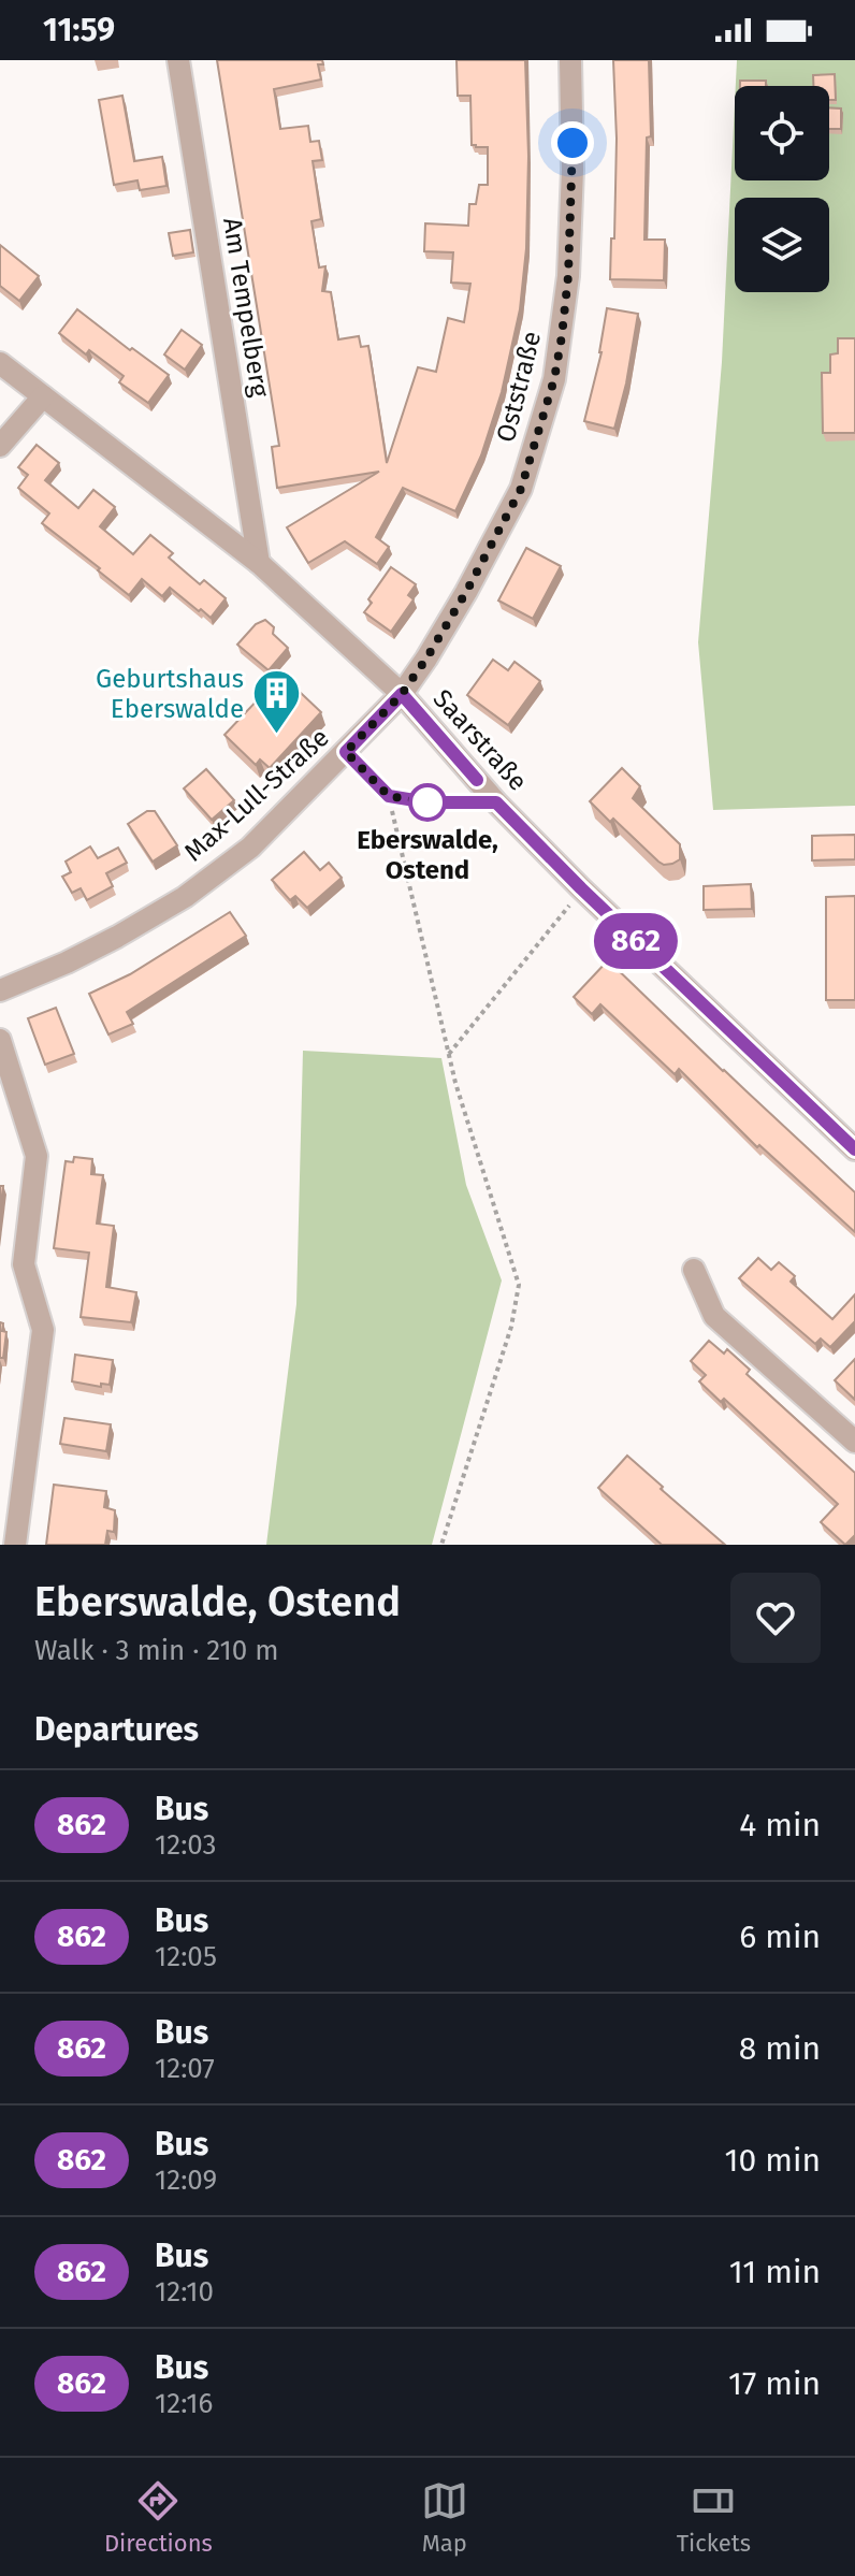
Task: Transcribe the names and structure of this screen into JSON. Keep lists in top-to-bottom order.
{
  "streets": {
    "street": [
      "Am Tempelberg",
      "Oststraße",
      "Saarstraße",
      "Max-Lull-Straße"
    ]
  },
  "crossings": [
    ["Am Tempelberg", "Saarstraße"],
    ["Oststraße", "Saarstraße"],
    ["Oststraße", "Max-Lull-Straße"],
    ["Saarstraße", "Max-Lull-Straße"]
  ],
  "places": {
    "building": ["Geburtshaus Eberswalde"],
    "other": ["Eberswalde, Ostend"]
  },
  "lines": ["bus line 862"],
  "page": {
    "status": "11:59",
    "on_map": "862",
    "heading": [
      ["Eberswalde, Ostend", "Walk · 3 min · 210 m"],
      "Departures"
    ],
    "list": [
      {
        "mark": "862",
        "name": "Bus",
        "note": "12:03",
        "value": "4 min"
      },
      {
        "mark": "862",
        "name": "Bus",
        "note": "12:05",
        "value": "6 min"
      },
      {
        "mark": "862",
        "name": "Bus",
        "note": "12:07",
        "value": "8 min"
      },
      {
        "mark": "862",
        "name": "Bus",
        "note": "12:09",
        "value": "10 min"
      },
      {
        "mark": "862",
        "name": "Bus",
        "note": "12:10",
        "value": "11 min"
      },
      {
        "mark": "862",
        "name": "Bus",
        "note": "12:16",
        "value": "17 min"
      }
    ],
    "tabs": ["Directions", "Map", "Tickets"]
  }
}
